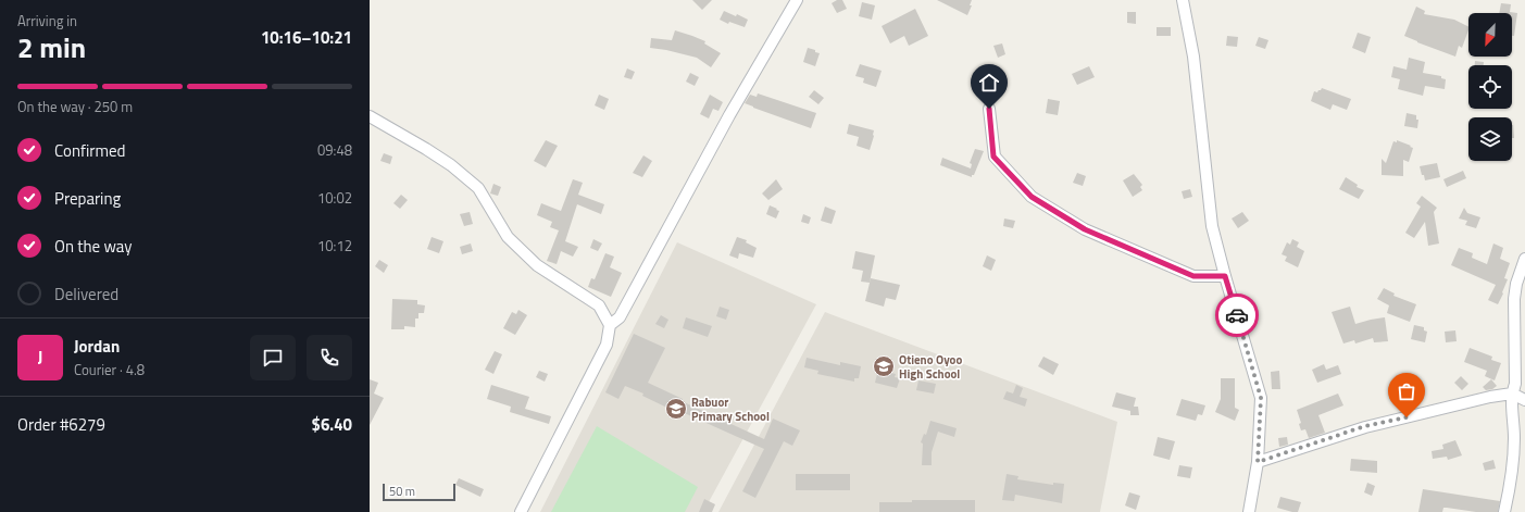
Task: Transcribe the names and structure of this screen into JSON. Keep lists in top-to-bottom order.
{
  "places": {
    "school or university": ["Otieno Oyoo High School", "Rabuor Primary School"]
  },
  "scale_bar": "50 m",
  "north": "bottom left",
  "page": {
    "heading": ["2 min", "Arriving in", "10:16–10:21"],
    "panel": [
      "Jordan",
      "Courier · 4.8",
      "Order #6279",
      "$6.40"
    ],
    "bar": "On the way · 250 m",
    "list": [
      ["Confirmed", "09:48"],
      ["Preparing", "10:02"],
      ["On the way", "10:12"],
      "Delivered"
    ],
    "round": "J",
    "scale": "50 m"
  }
}
